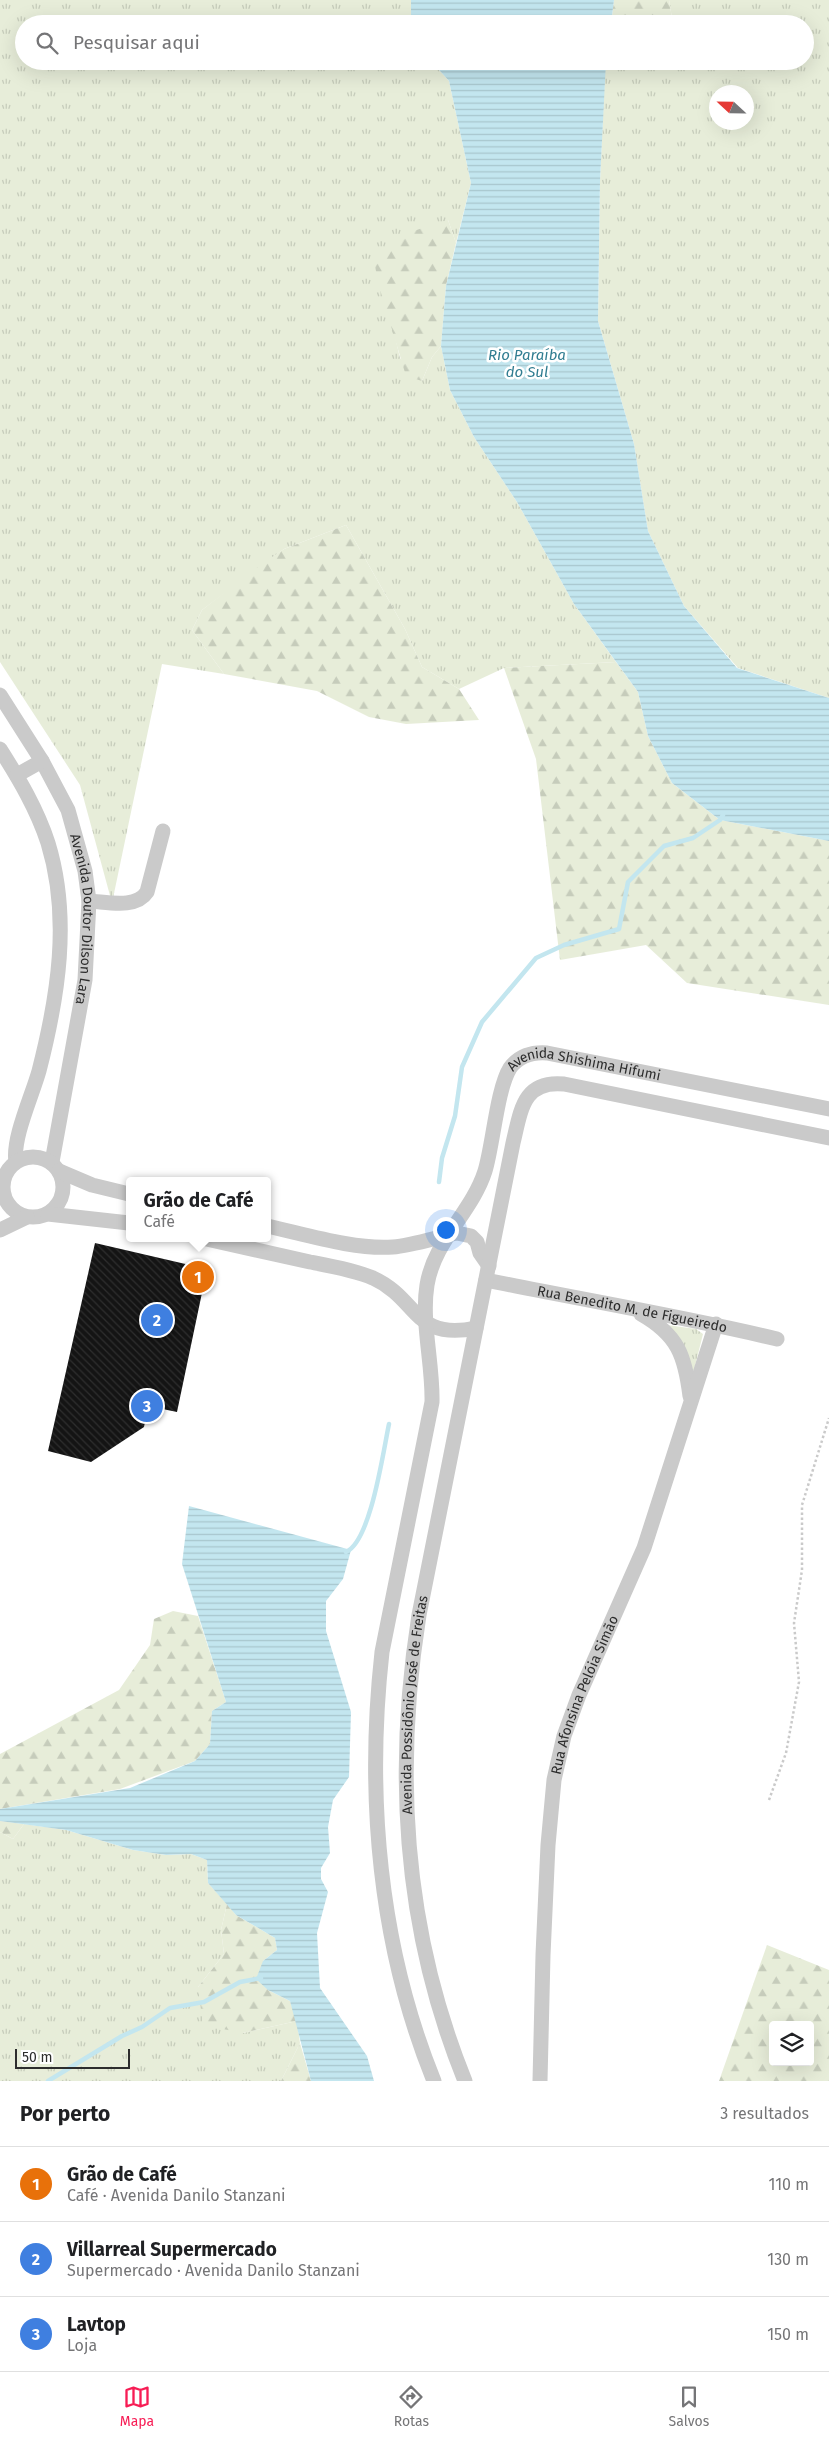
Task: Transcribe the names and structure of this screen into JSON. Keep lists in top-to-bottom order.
{
  "streets": {
    "street": [
      "Avenida Doutor Dilson Lara",
      "Avenida Shishima Hifumi",
      "Rua Benedito M. de Figueiredo",
      "Rua Afonsina Pelóia Simão",
      "Avenida Possidônio José de Freitas"
    ]
  },
  "crossings": [
    ["Avenida Shishima Hifumi", "Rua Benedito M. de Figueiredo"],
    ["Avenida Shishima Hifumi", "Avenida Possidônio José de Freitas"],
    ["Rua Benedito M. de Figueiredo", "Rua Afonsina Pelóia Simão"]
  ],
  "water": ["Rio Paraíba do Sul"],
  "scale_bar": "50 m",
  "north": "left",
  "page": {
    "search": "Pesquisar aqui",
    "popup": ["Grão de Café", "Café"],
    "pins": ["1", "2", "3"],
    "scale": "50 m",
    "heading": ["Por perto", "3 resultados"],
    "list": [
      {
        "mark": "1",
        "name": "Grão de Café",
        "note": "Café · Avenida Danilo Stanzani",
        "value": "110 m"
      },
      {
        "mark": "2",
        "name": "Villarreal Supermercado",
        "note": "Supermercado · Avenida Danilo Stanzani",
        "value": "130 m"
      },
      {
        "mark": "3",
        "name": "Lavtop",
        "note": "Loja",
        "value": "150 m"
      }
    ],
    "nav": ["Mapa", "Rotas", "Salvos"]
  }
}
